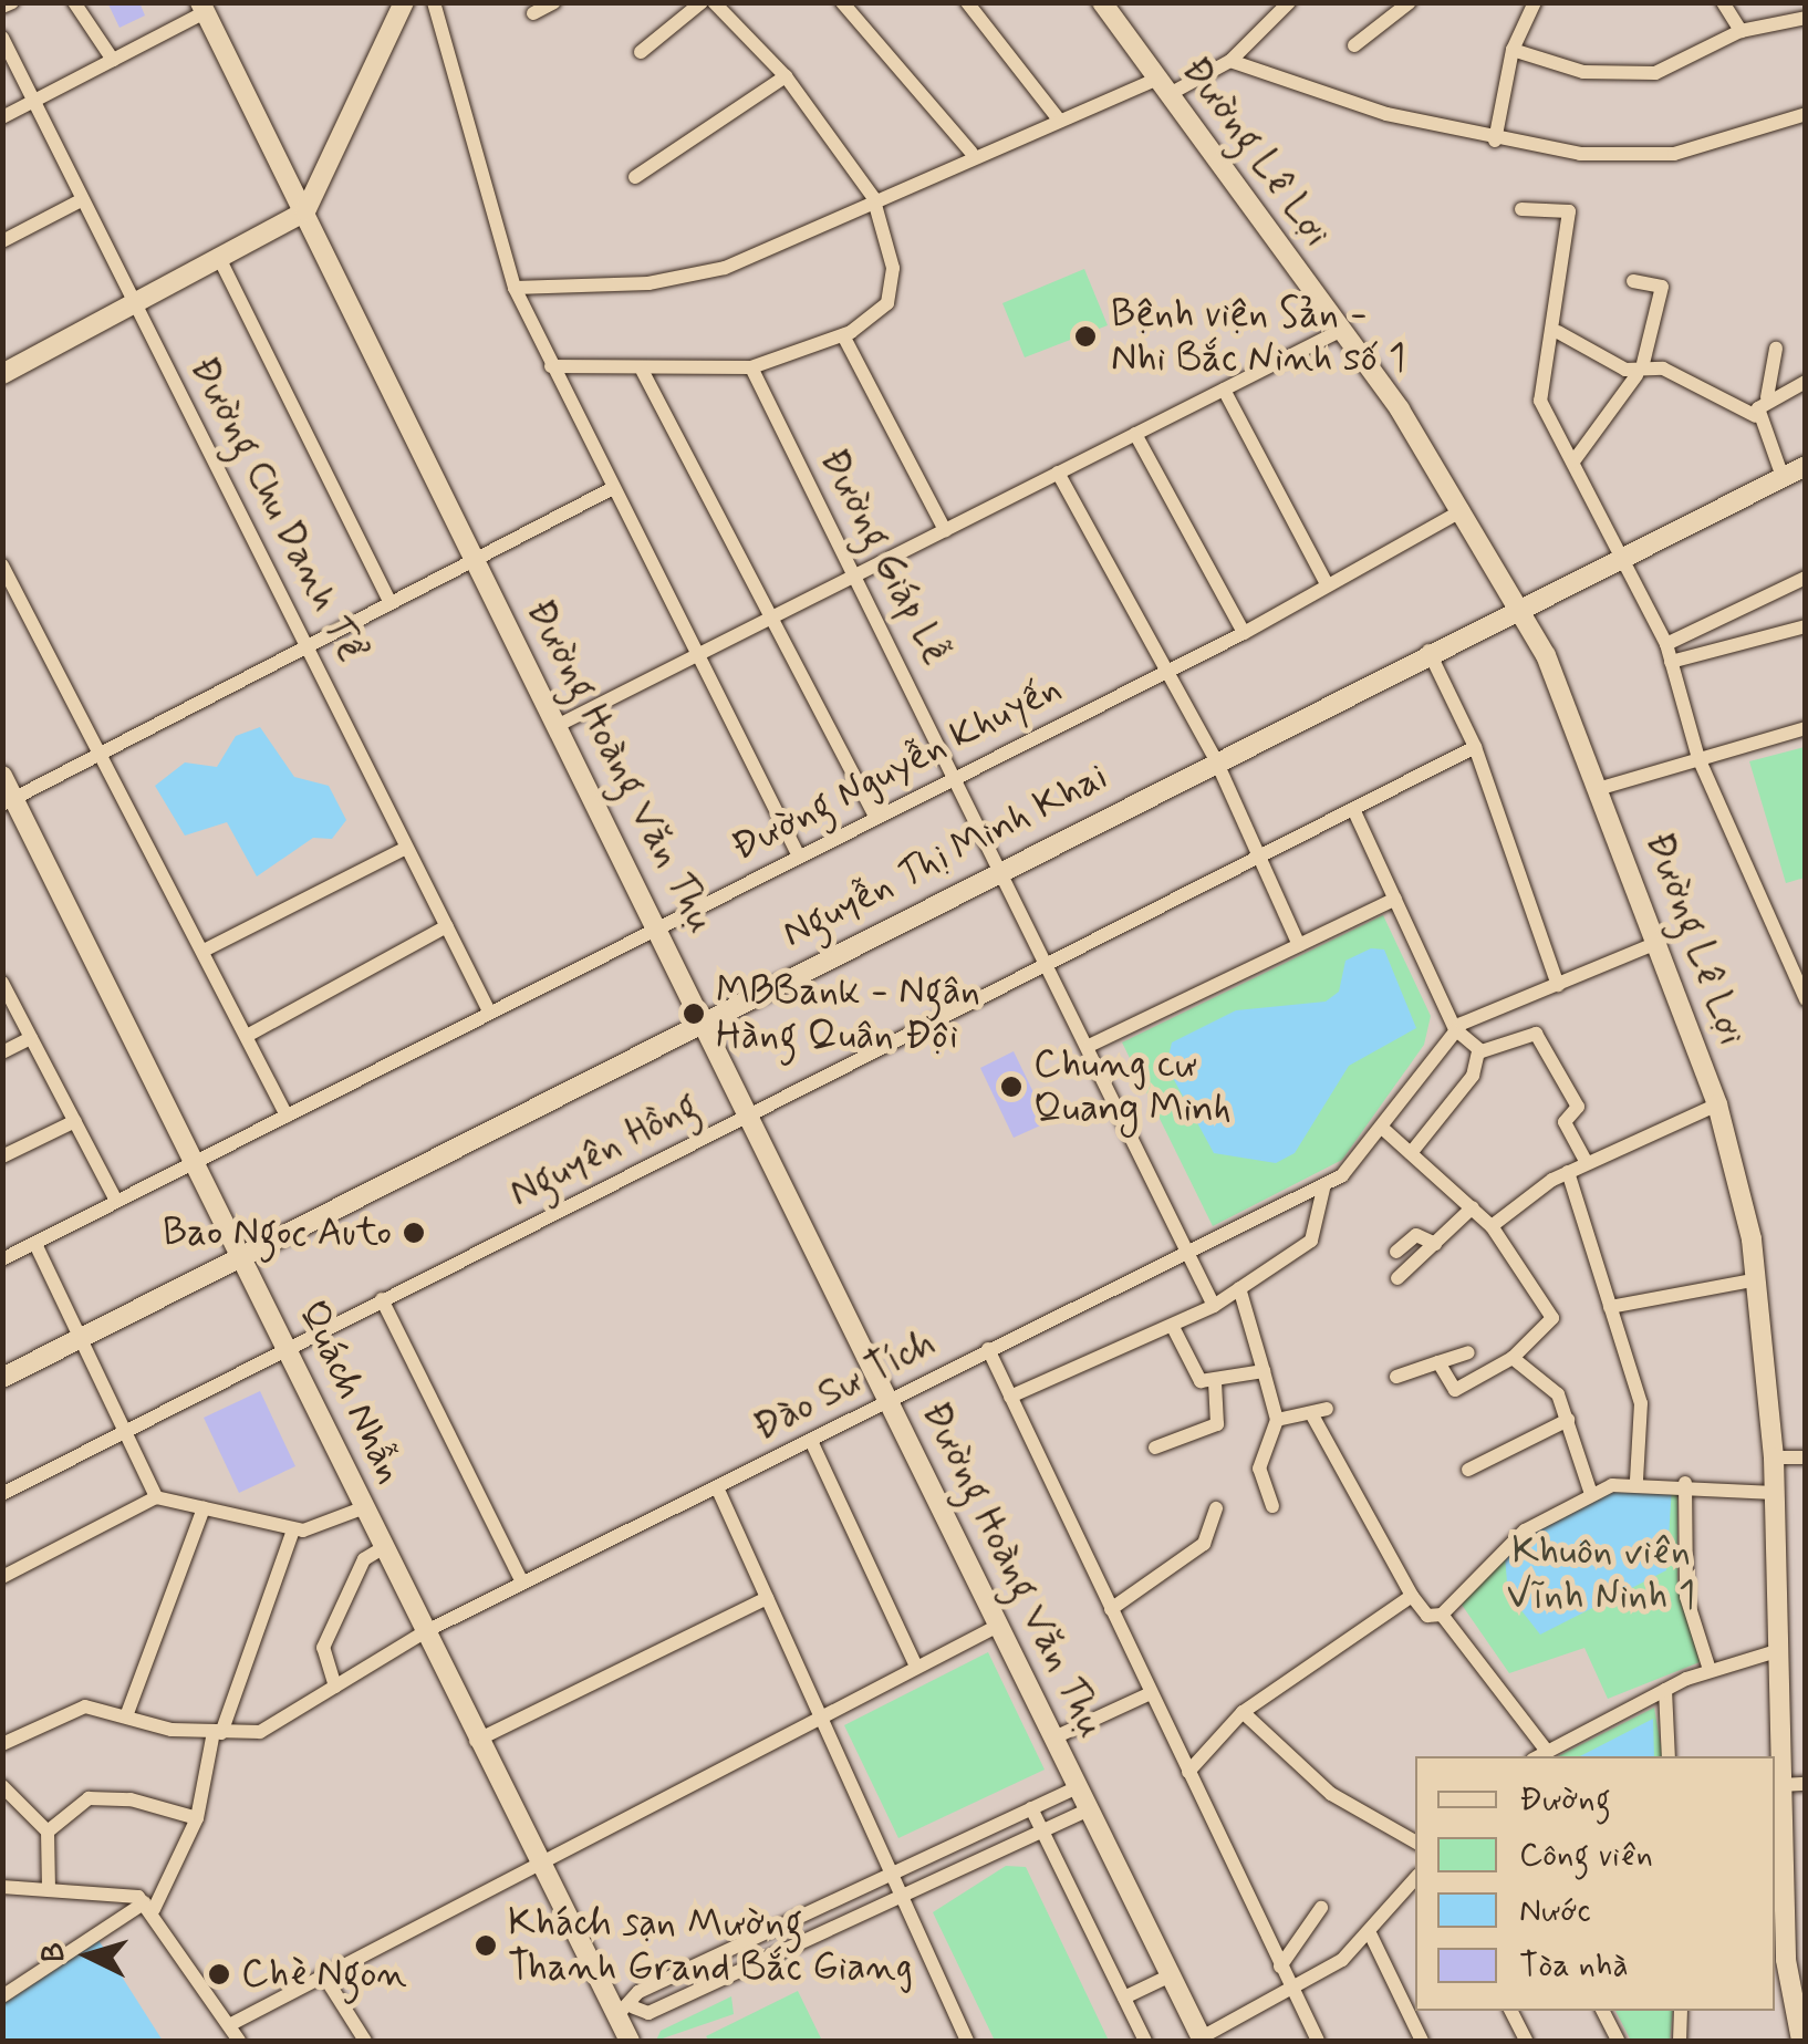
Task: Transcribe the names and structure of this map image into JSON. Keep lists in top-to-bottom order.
{
  "streets": {
    "street": [
      "Đường Lê Lợi",
      "Đường Chu Danh Tể",
      "Đường Giáp Lễ",
      "Đường Hoàng Văn Thụ",
      "Đường Nguyễn Khuyến",
      "Nguyễn Thị Minh Khai",
      "Nguyên Hồng",
      "Đào Sư Tích",
      "Quách Nhẫn"
    ]
  },
  "crossings": [
    ["Đường Lê Lợi", "Đường Nguyễn Khuyến"],
    ["Đường Lê Lợi", "Nguyễn Thị Minh Khai"],
    ["Đường Lê Lợi", "Đào Sư Tích"],
    ["Đường Chu Danh Tể", "Đường Nguyễn Khuyến"],
    ["Đường Giáp Lễ", "Đường Nguyễn Khuyến"],
    ["Đường Giáp Lễ", "Nguyễn Thị Minh Khai"],
    ["Đường Giáp Lễ", "Nguyên Hồng"],
    ["Đường Giáp Lễ", "Đào Sư Tích"],
    ["Đường Hoàng Văn Thụ", "Đường Nguyễn Khuyến"],
    ["Đường Hoàng Văn Thụ", "Nguyễn Thị Minh Khai"],
    ["Đường Hoàng Văn Thụ", "Nguyên Hồng"],
    ["Đường Hoàng Văn Thụ", "Đào Sư Tích"],
    ["Đường Nguyễn Khuyến", "Quách Nhẫn"],
    ["Nguyễn Thị Minh Khai", "Quách Nhẫn"],
    ["Nguyên Hồng", "Quách Nhẫn"],
    ["Đào Sư Tích", "Quách Nhẫn"]
  ],
  "parks": ["Khuôn viên Vĩnh Ninh 1"],
  "places": [
    "Bệnh viện Sản - Nhi Bắc Ninh số 1",
    "MBBank - Ngân Hàng Quân Đội",
    "Chung cư Quang Minh",
    "Bao Ngoc Auto",
    "Khách sạn Mường Thanh Grand Bắc Giang",
    "Chè Ngon"
  ],
  "legend": [
    "Đường",
    "Công viên",
    "Nước",
    "Tòa nhà"
  ],
  "north": "left"
}
